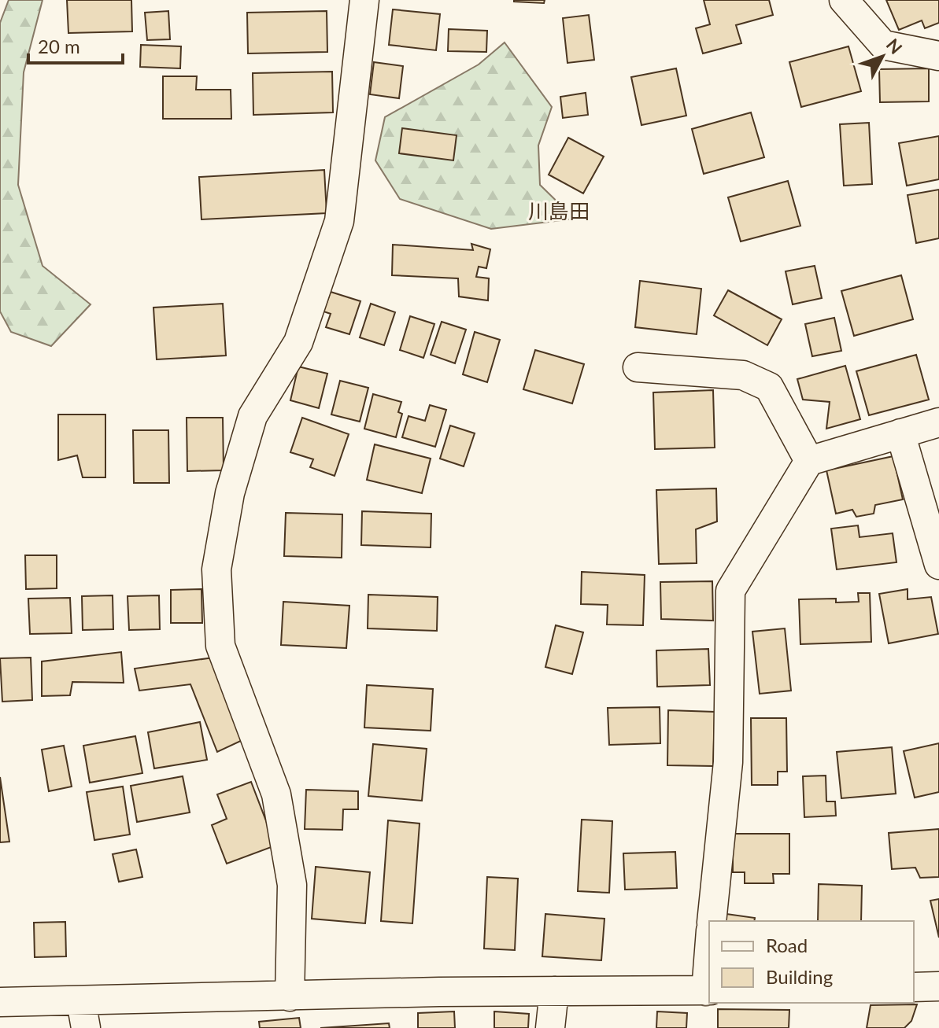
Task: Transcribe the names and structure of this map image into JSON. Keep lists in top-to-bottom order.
{
  "districts": ["川島田"],
  "legend": ["Road", "Building"],
  "scale_bar": "20 m",
  "north": "top right"
}
